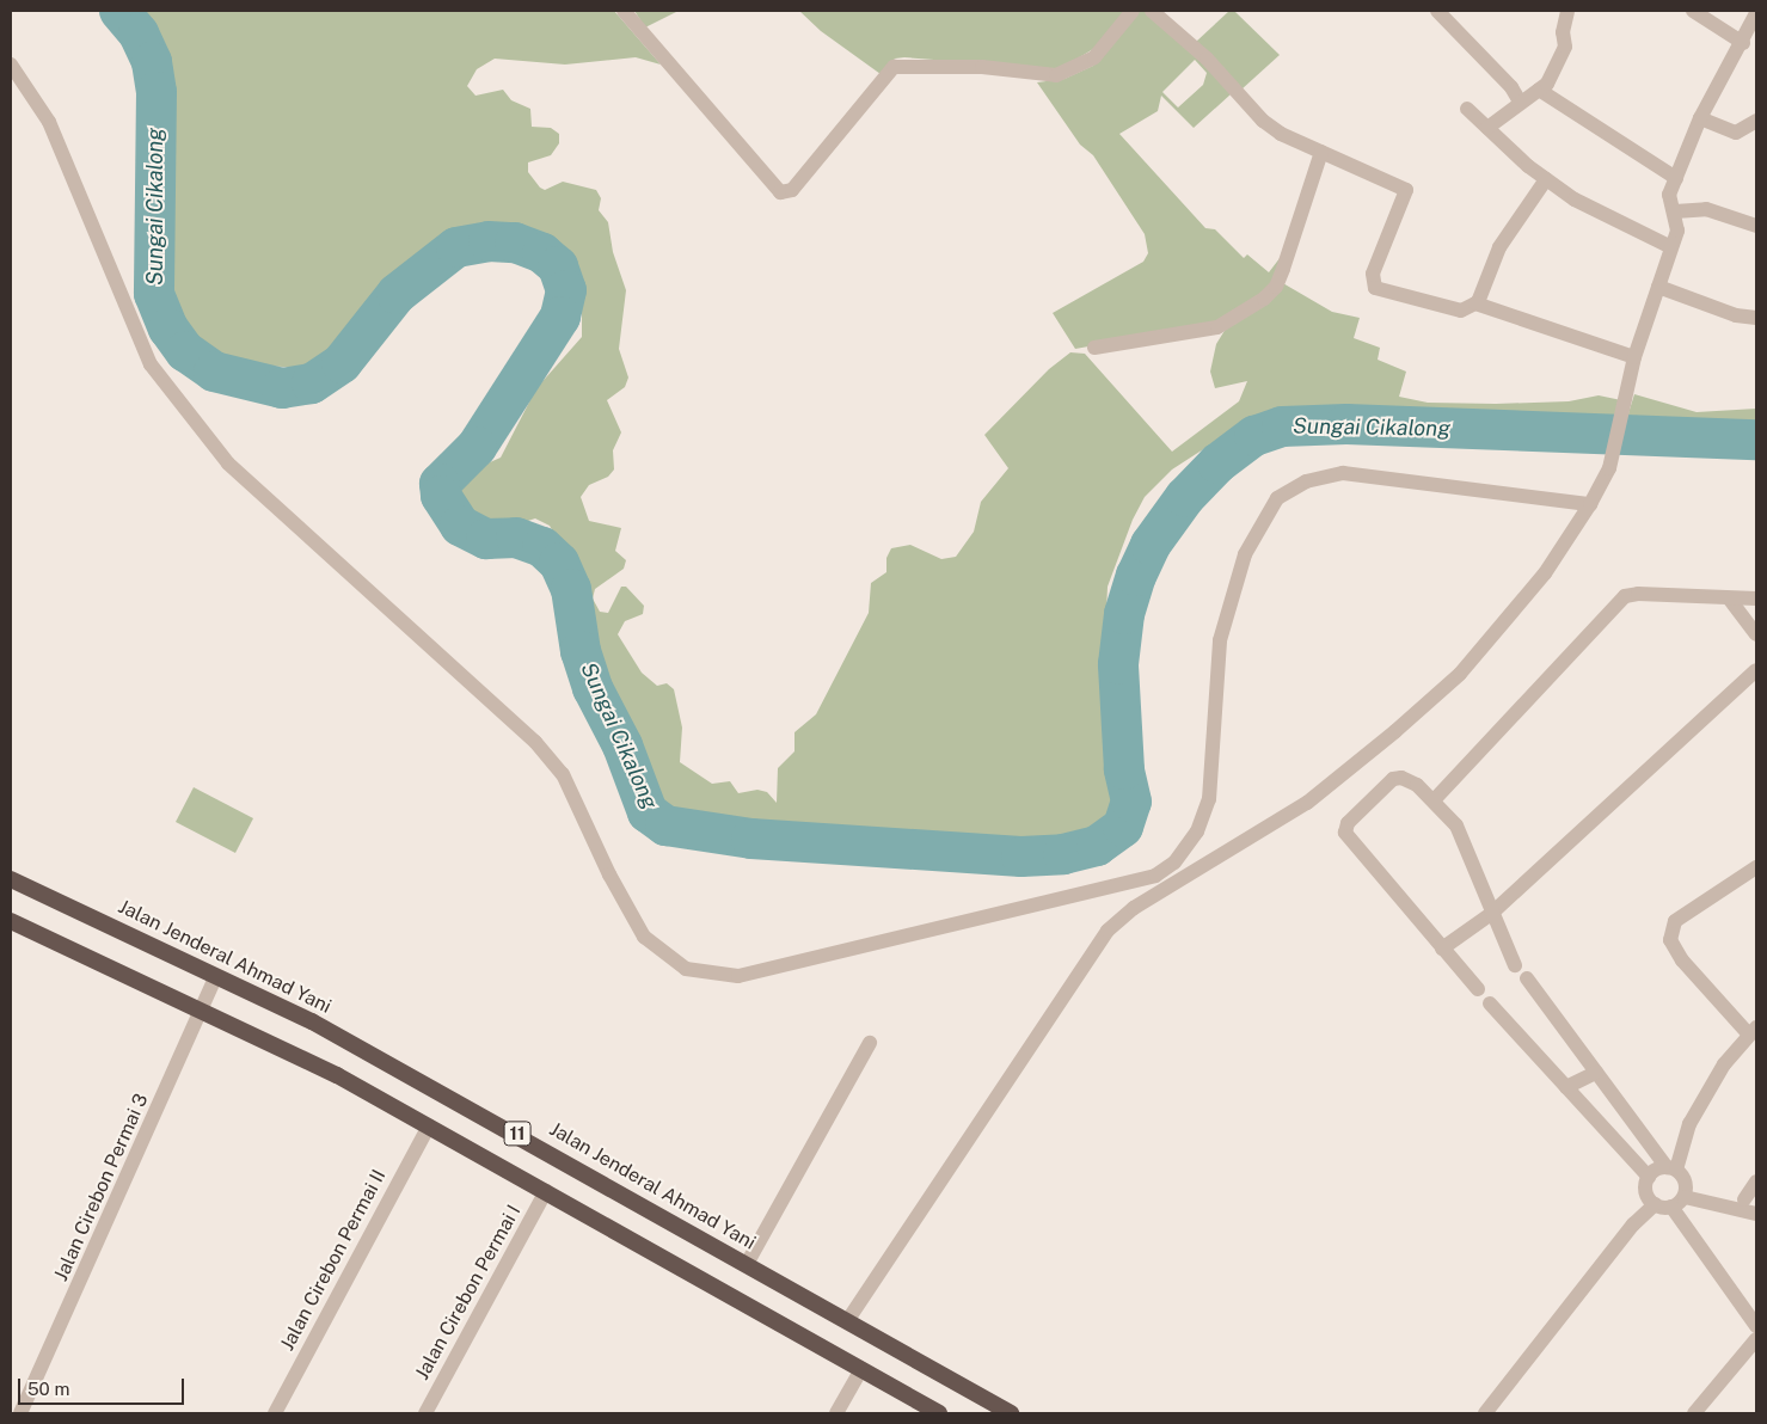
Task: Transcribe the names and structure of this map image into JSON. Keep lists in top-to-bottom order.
{
  "streets": {
    "highway": ["Jalan Jenderal Ahmad Yani", "11"],
    "street": ["Jalan Cirebon Permai 3", "Jalan Cirebon Permai II", "Jalan Cirebon Permai I"]
  },
  "crossings": [
    ["Jalan Jenderal Ahmad Yani", "Jalan Cirebon Permai 3"],
    ["11", "Jalan Cirebon Permai 3"],
    ["11", "Jalan Cirebon Permai II"],
    ["11", "Jalan Cirebon Permai I"]
  ],
  "water": ["Sungai Cikalong"],
  "scale_bar": "50 m"
}
